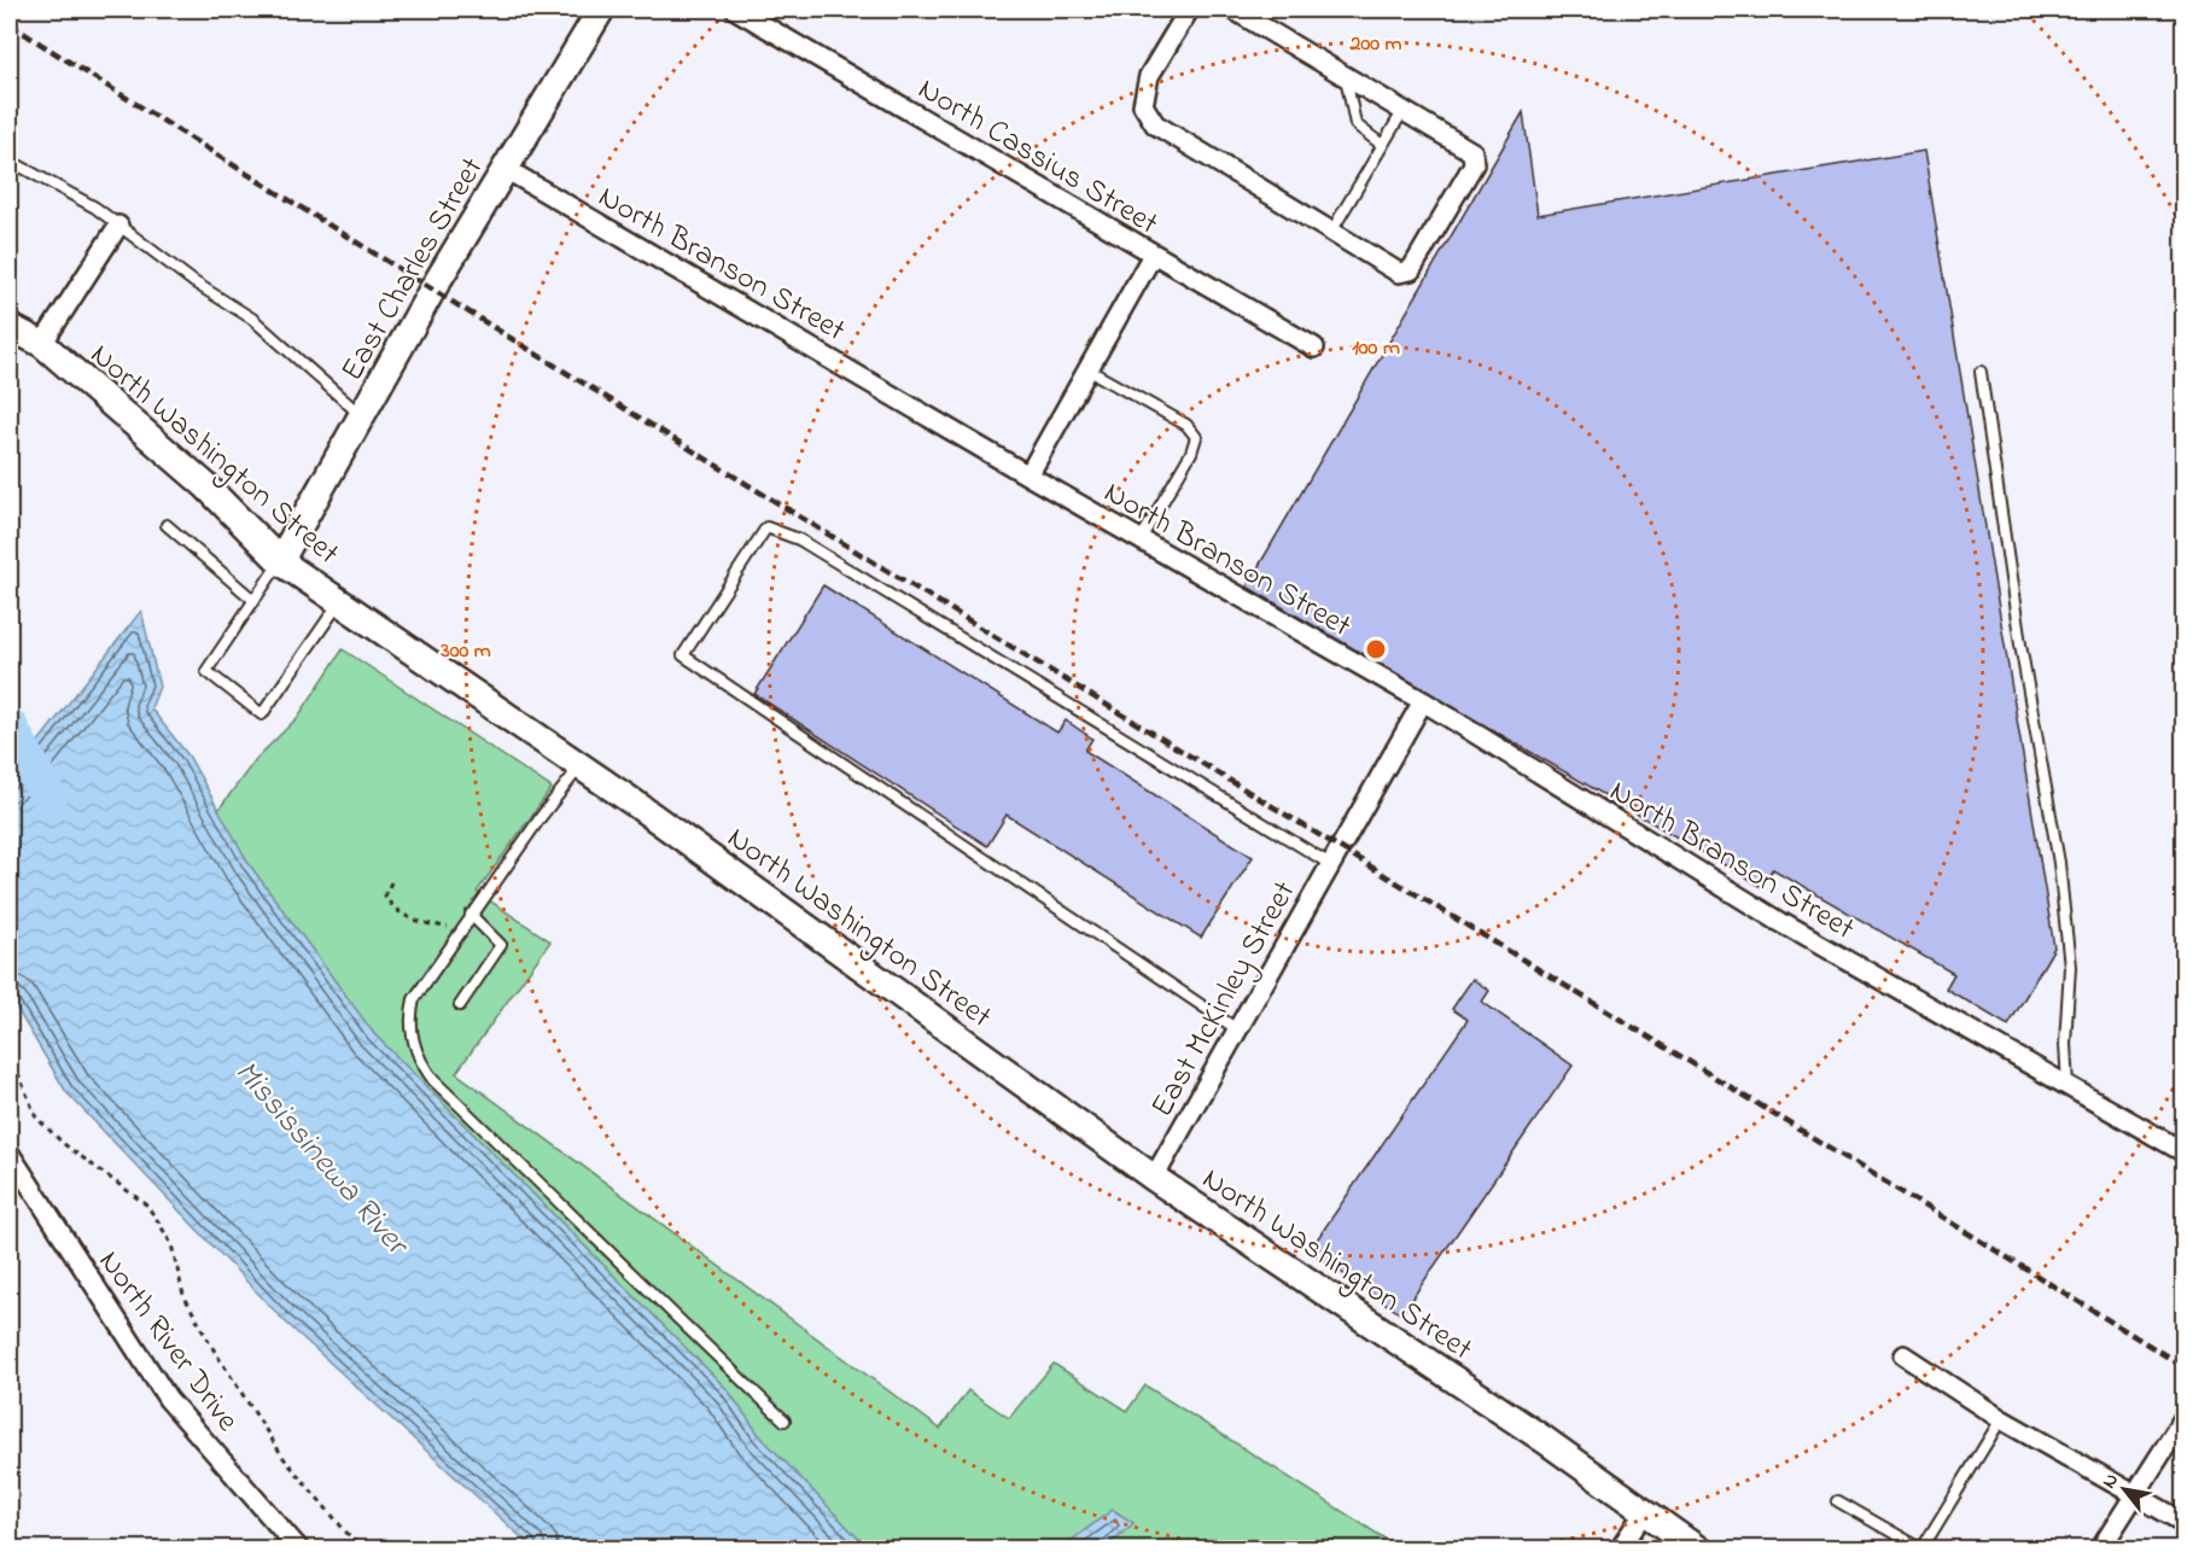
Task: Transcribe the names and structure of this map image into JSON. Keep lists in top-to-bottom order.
{
  "streets": {
    "street": [
      "North Cassius Street",
      "North Branson Street",
      "East Charles Street",
      "North Washington Street",
      "East McKinley Street",
      "North River Drive"
    ]
  },
  "crossings": [
    ["North Branson Street", "East Charles Street"],
    ["North Branson Street", "East McKinley Street"],
    ["East Charles Street", "North Washington Street"],
    ["North Washington Street", "East McKinley Street"]
  ],
  "water": ["Mississinewa River"],
  "north": "top left",
  "rings": ["200 m", "100 m", "300 m"]
}
